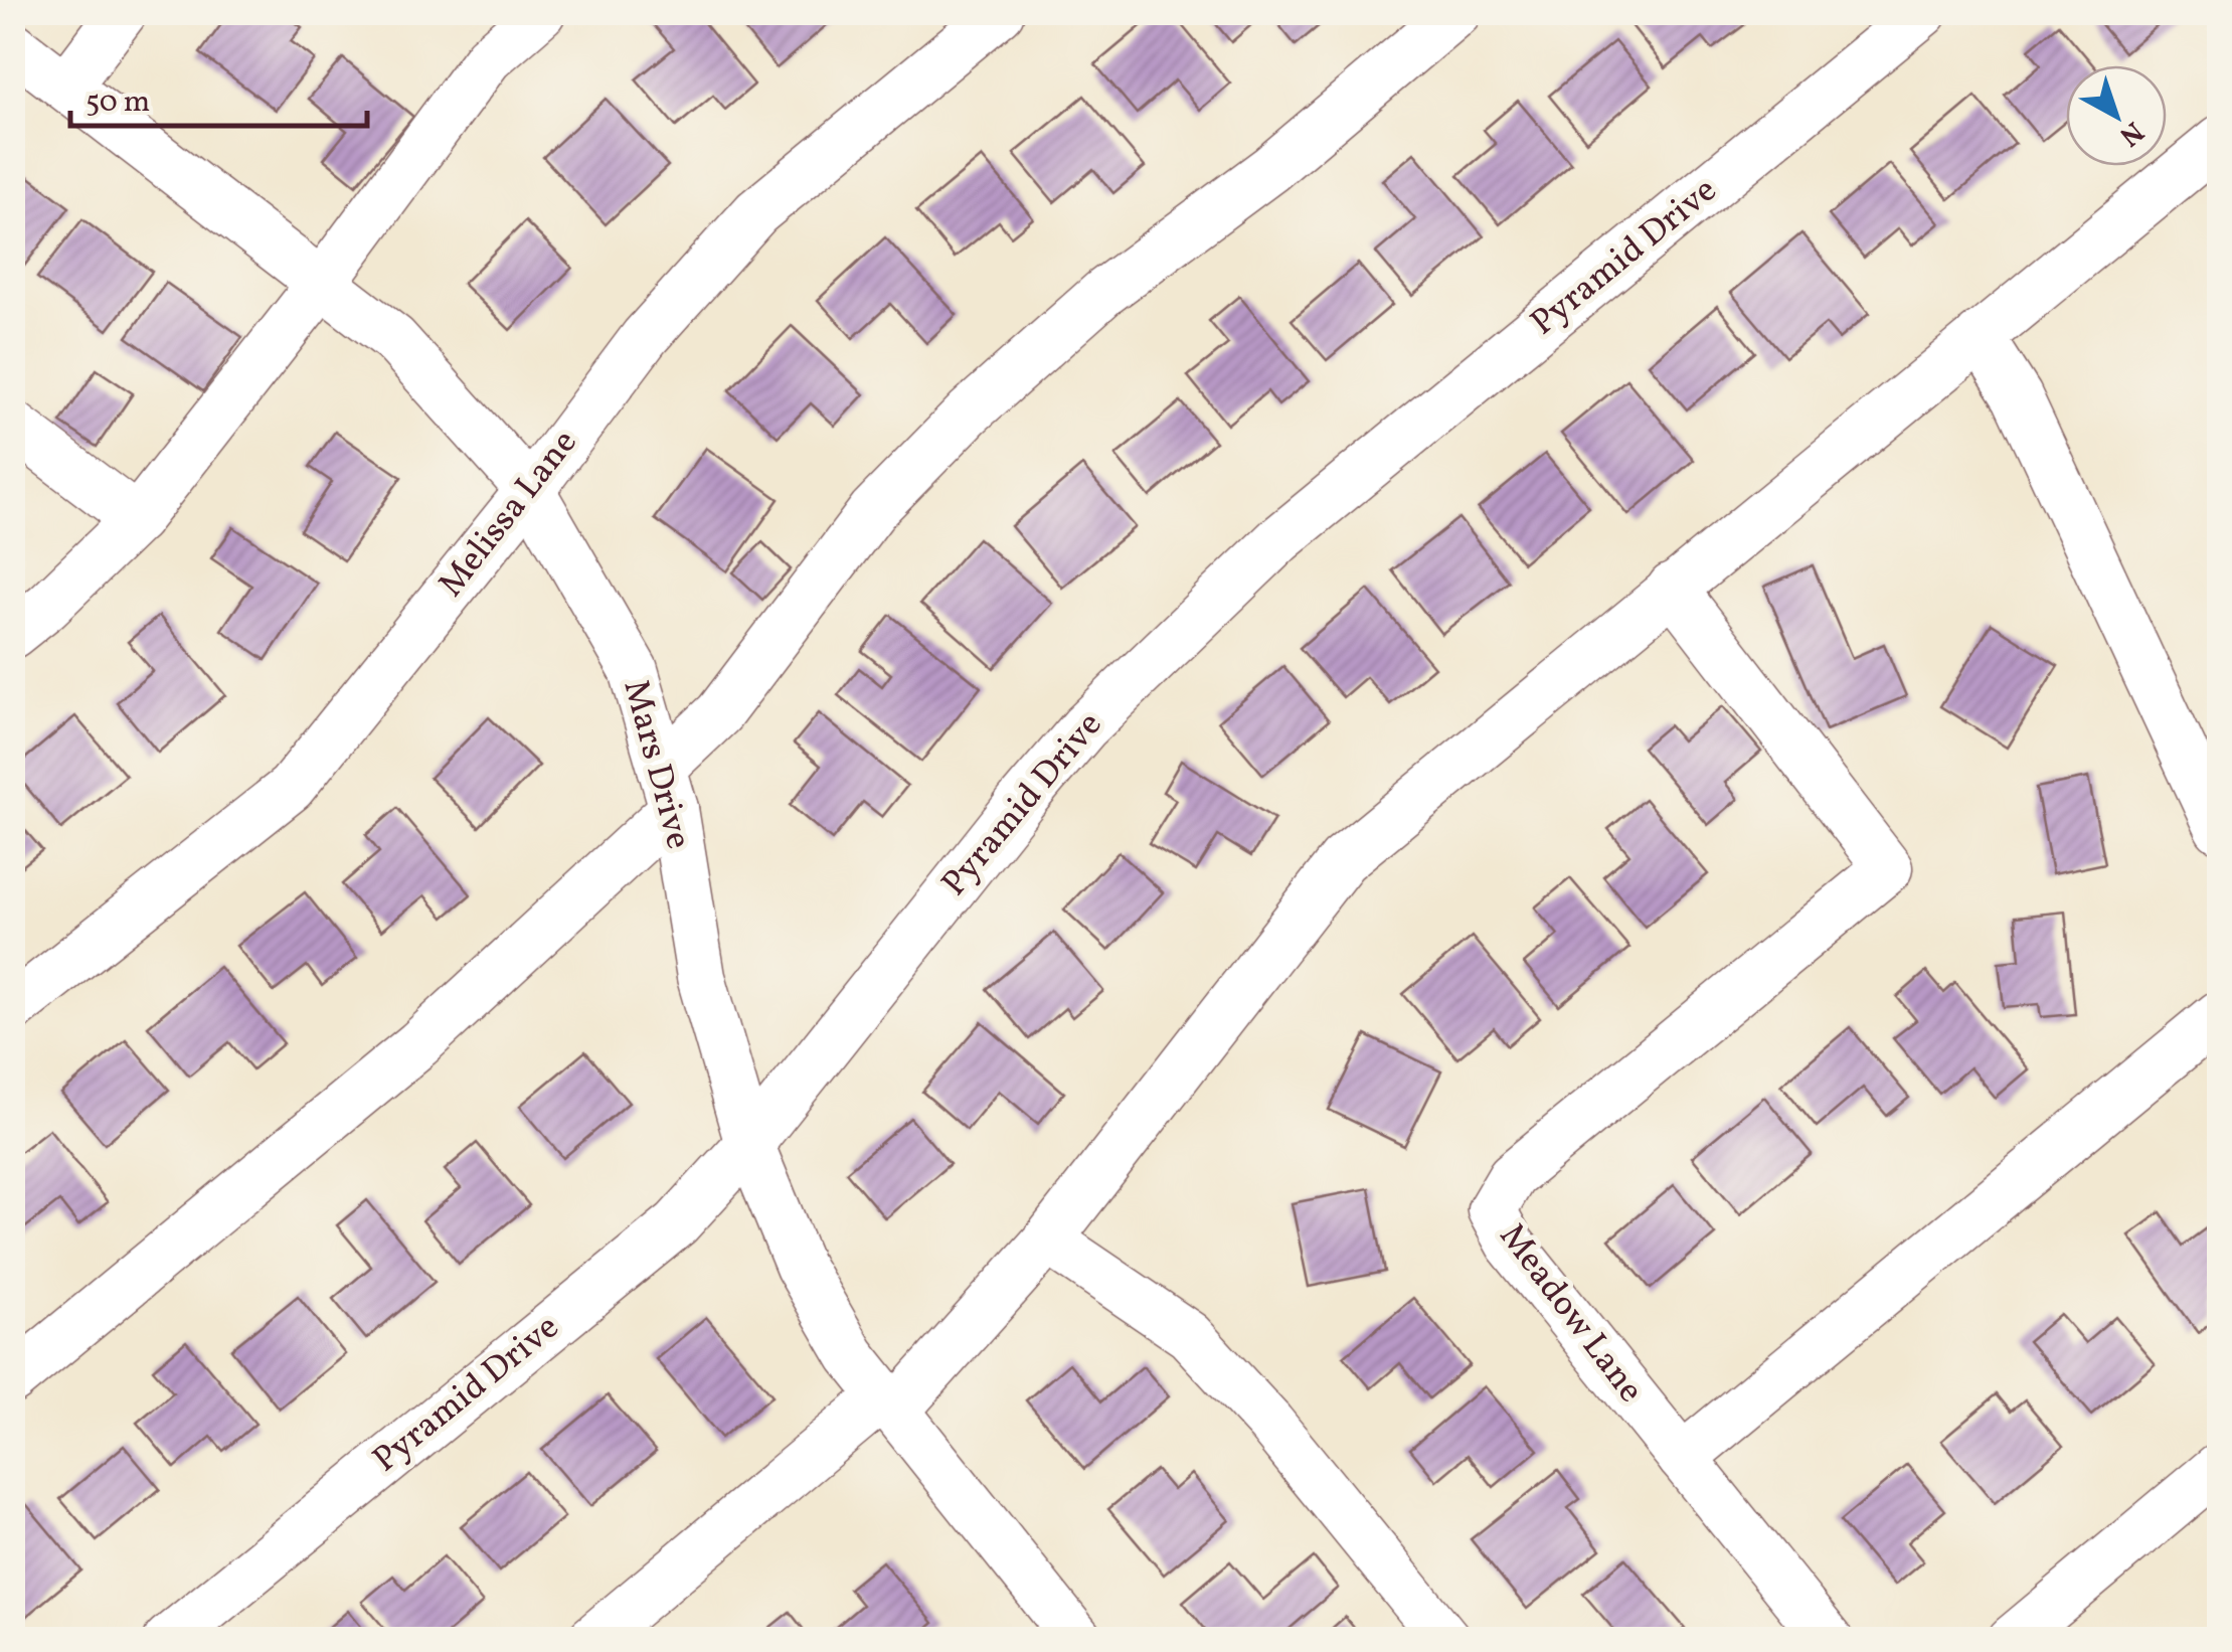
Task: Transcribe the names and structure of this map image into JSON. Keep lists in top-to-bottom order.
{
  "streets": {
    "street": [
      "Pyramid Drive",
      "Melissa Lane",
      "Mars Drive",
      "Meadow Lane"
    ]
  },
  "crossings": [
    ["Pyramid Drive", "Mars Drive"],
    ["Melissa Lane", "Mars Drive"]
  ],
  "scale_bar": "50 m",
  "north": "bottom right"
}
